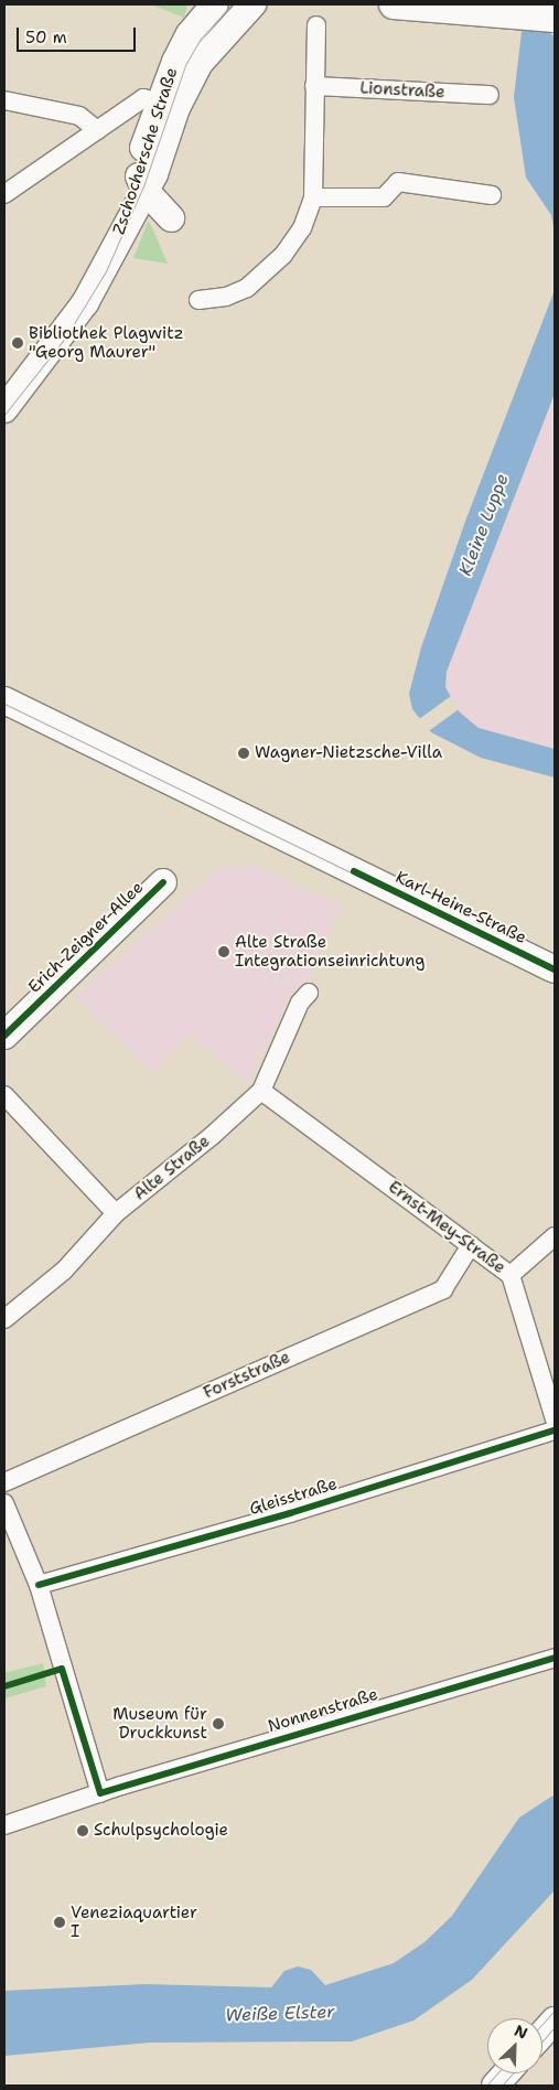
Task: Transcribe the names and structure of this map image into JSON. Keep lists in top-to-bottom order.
{
  "streets": {
    "main road": ["Zschochersche Straße", "Karl-Heine-Straße", "Erich-Zeigner-Allee"],
    "street": [
      "Lionstraße",
      "Alte Straße",
      "Ernst-Mey-Straße",
      "Forststraße",
      "Gleisstraße",
      "Nonnenstraße"
    ]
  },
  "crossings": [
    ["Alte Straße", "Ernst-Mey-Straße"],
    ["Ernst-Mey-Straße", "Forststraße"]
  ],
  "water": ["Kleine Luppe", "Weiße Elster"],
  "places": [
    "Bibliothek Plagwitz \"Georg Maurer\"",
    "Wagner-Nietzsche-Villa",
    "Alte Straße Integrationseinrichtung",
    "Museum für Druckkunst",
    "Schulpsychologie",
    "Veneziaquartier I"
  ],
  "scale_bar": "50 m",
  "north": "top right"
}
